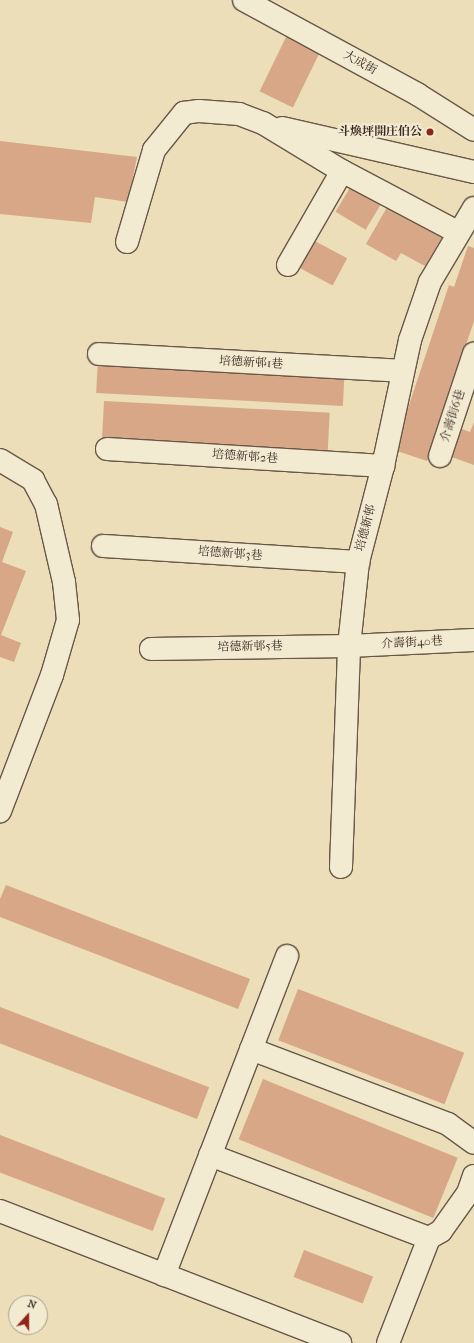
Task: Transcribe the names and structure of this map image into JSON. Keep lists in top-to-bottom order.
{
  "streets": {
    "street": [
      "大成街",
      "培德新邨1巷",
      "介壽街6巷",
      "培德新邨2巷",
      "培德新邨",
      "培德新邨3巷",
      "介壽街40巷",
      "培德新邨5巷"
    ]
  },
  "crossings": [
    ["培德新邨1巷", "培德新邨"],
    ["培德新邨2巷", "培德新邨"],
    ["培德新邨", "培德新邨3巷"],
    ["培德新邨", "介壽街40巷"],
    ["培德新邨", "培德新邨5巷"],
    ["介壽街40巷", "培德新邨5巷"]
  ],
  "places": ["斗煥坪開庄伯公"],
  "north": "top"
}
